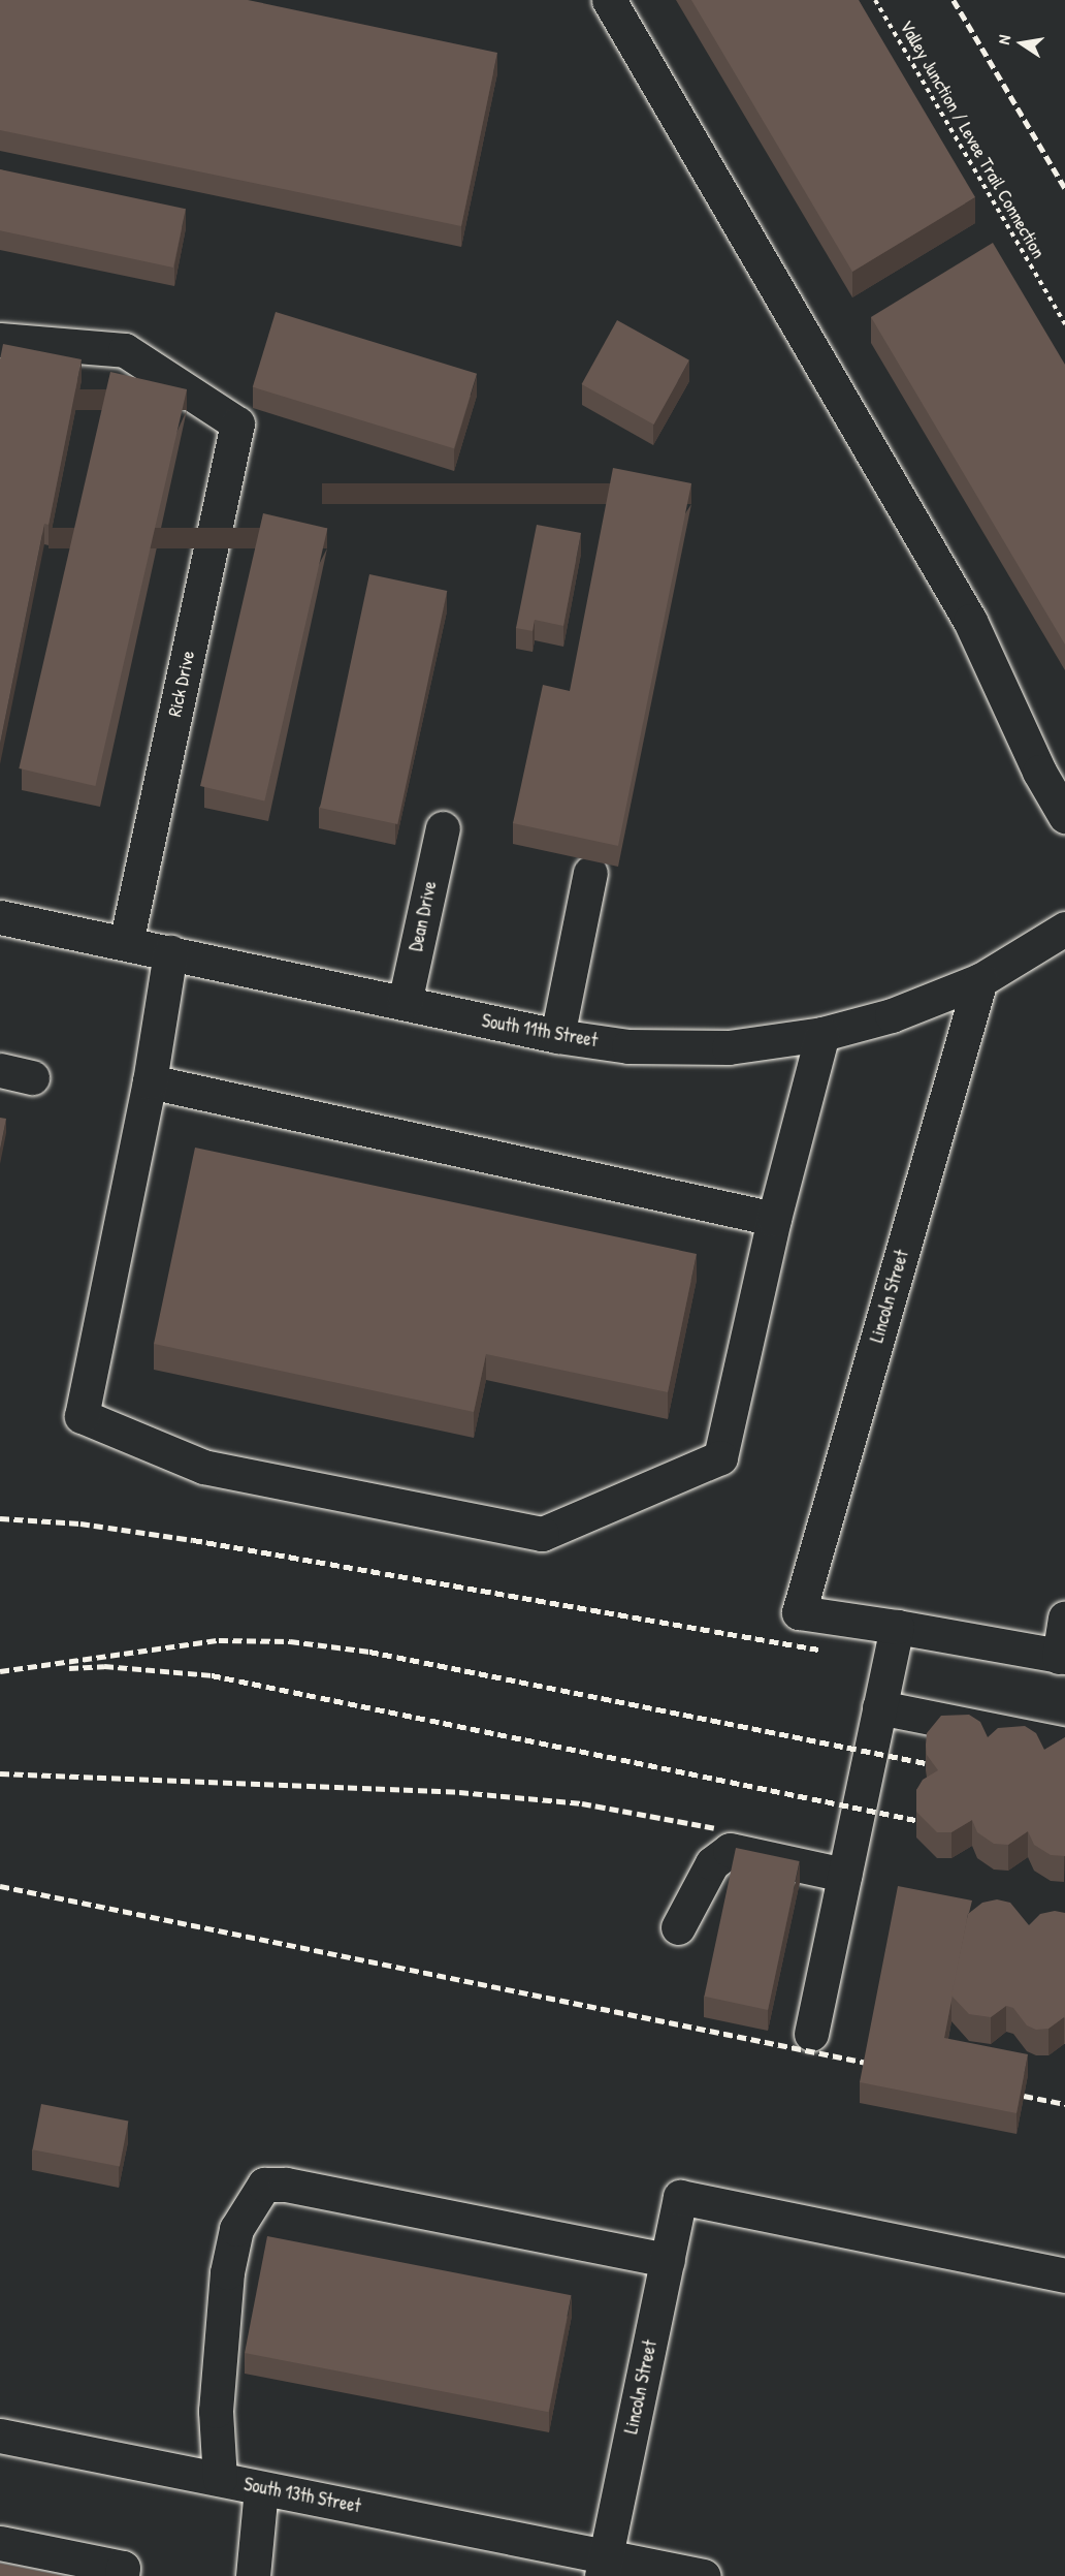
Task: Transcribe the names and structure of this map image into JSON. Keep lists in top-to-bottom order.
{
  "streets": {
    "street": [
      "Rick Drive",
      "Dean Drive",
      "South 11th Street",
      "Lincoln Street",
      "South 13th Street"
    ],
    "path": ["Valley Junction / Levee Trail Connection"]
  },
  "crossings": [
    ["Rick Drive", "South 11th Street"],
    ["Dean Drive", "South 11th Street"],
    ["South 11th Street", "Lincoln Street"],
    ["Lincoln Street", "South 13th Street"]
  ],
  "north": "left"
}
